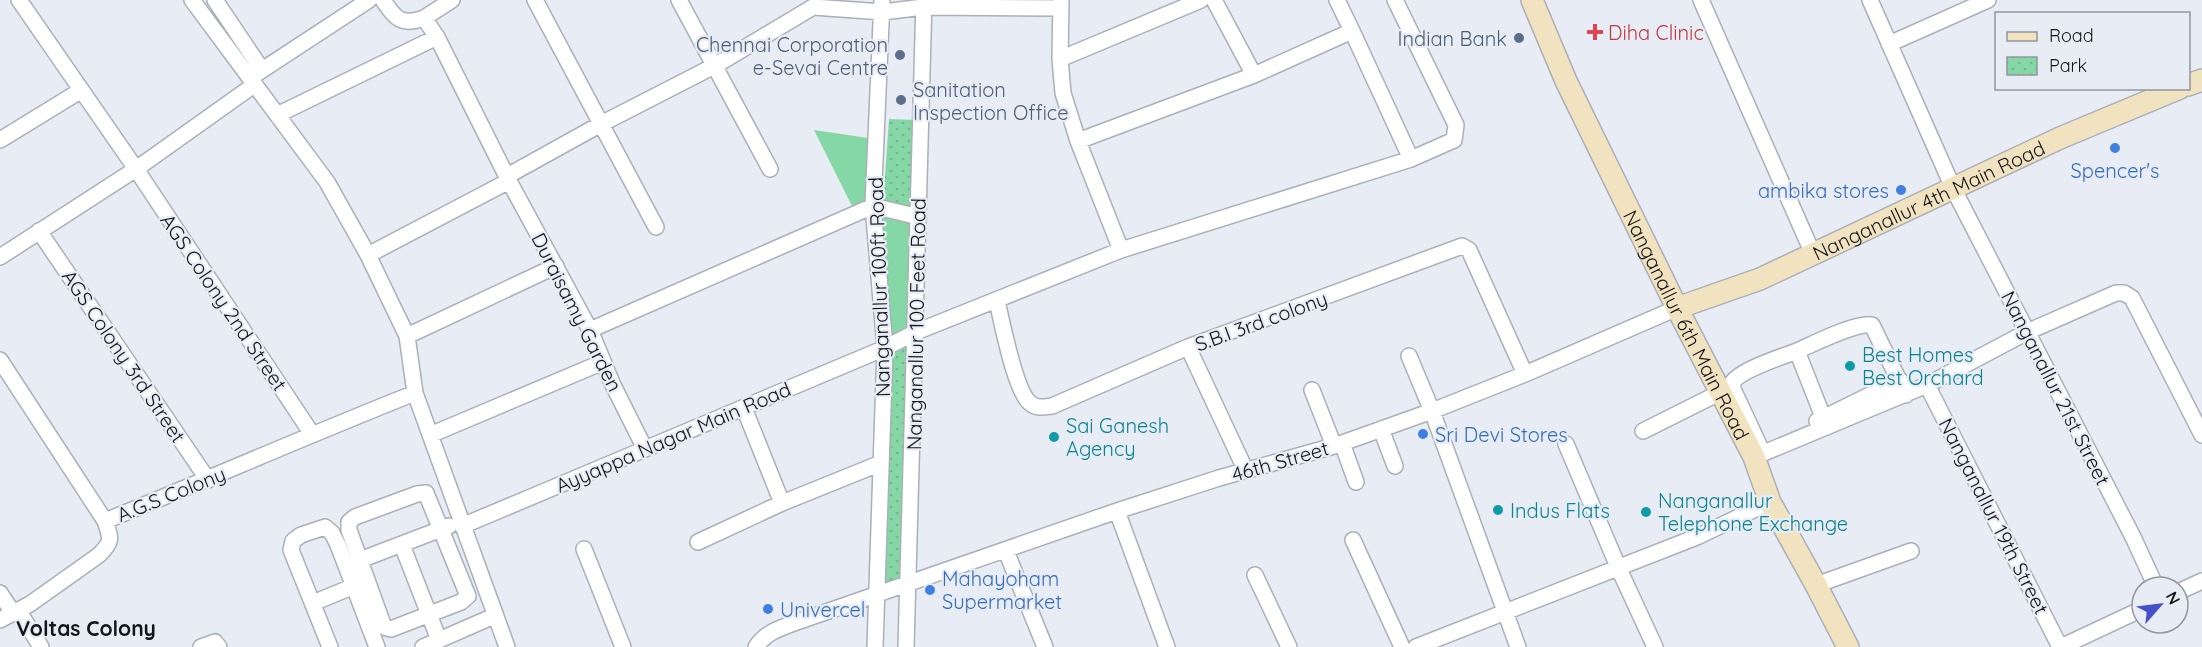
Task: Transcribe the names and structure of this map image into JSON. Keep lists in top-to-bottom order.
{
  "streets": {
    "street": [
      "Nanganallur 4th Main Road",
      "Nanganallur 100ft Road",
      "AGS Colony 2nd Street",
      "Duraisamy Garden",
      "S.B.I 3rd colony",
      "Nanganallur 100 Feet Road",
      "Nanganallur 6th Main Road",
      "AGS Colony 3rd Street",
      "Nanganallur 21st Street",
      "Ayyappa Nagar Main Road",
      "46th Street",
      "A.G.S Colony",
      "Nanganallur 19th Street"
    ]
  },
  "crossings": [
    ["Nanganallur 4th Main Road", "Nanganallur 6th Main Road"],
    ["Nanganallur 4th Main Road", "Nanganallur 21st Street"],
    ["Nanganallur 4th Main Road", "46th Street"],
    ["Nanganallur 100ft Road", "Ayyappa Nagar Main Road"],
    ["Nanganallur 100ft Road", "46th Street"],
    ["AGS Colony 2nd Street", "A.G.S Colony"],
    ["Duraisamy Garden", "Ayyappa Nagar Main Road"],
    ["S.B.I 3rd colony", "Ayyappa Nagar Main Road"],
    ["S.B.I 3rd colony", "46th Street"],
    ["Nanganallur 100 Feet Road", "Ayyappa Nagar Main Road"],
    ["Nanganallur 100 Feet Road", "46th Street"],
    ["Nanganallur 6th Main Road", "46th Street"],
    ["AGS Colony 3rd Street", "A.G.S Colony"]
  ],
  "districts": ["Voltas Colony"],
  "places": {
    "health": ["Diha Clinic"],
    "other": [
      "Indian Bank",
      "Chennai Corporation e-Sevai Centre",
      "Sanitation Inspection Office",
      "Spencer's",
      "ambika stores",
      "Best Homes Best Orchard",
      "Sri Devi Stores",
      "Sai Ganesh Agency",
      "Indus Flats",
      "Nanganallur Telephone Exchange",
      "Mahayoham Supermarket",
      "Univercel"
    ]
  },
  "legend": ["Road", "Park"],
  "north": "top right"
}
